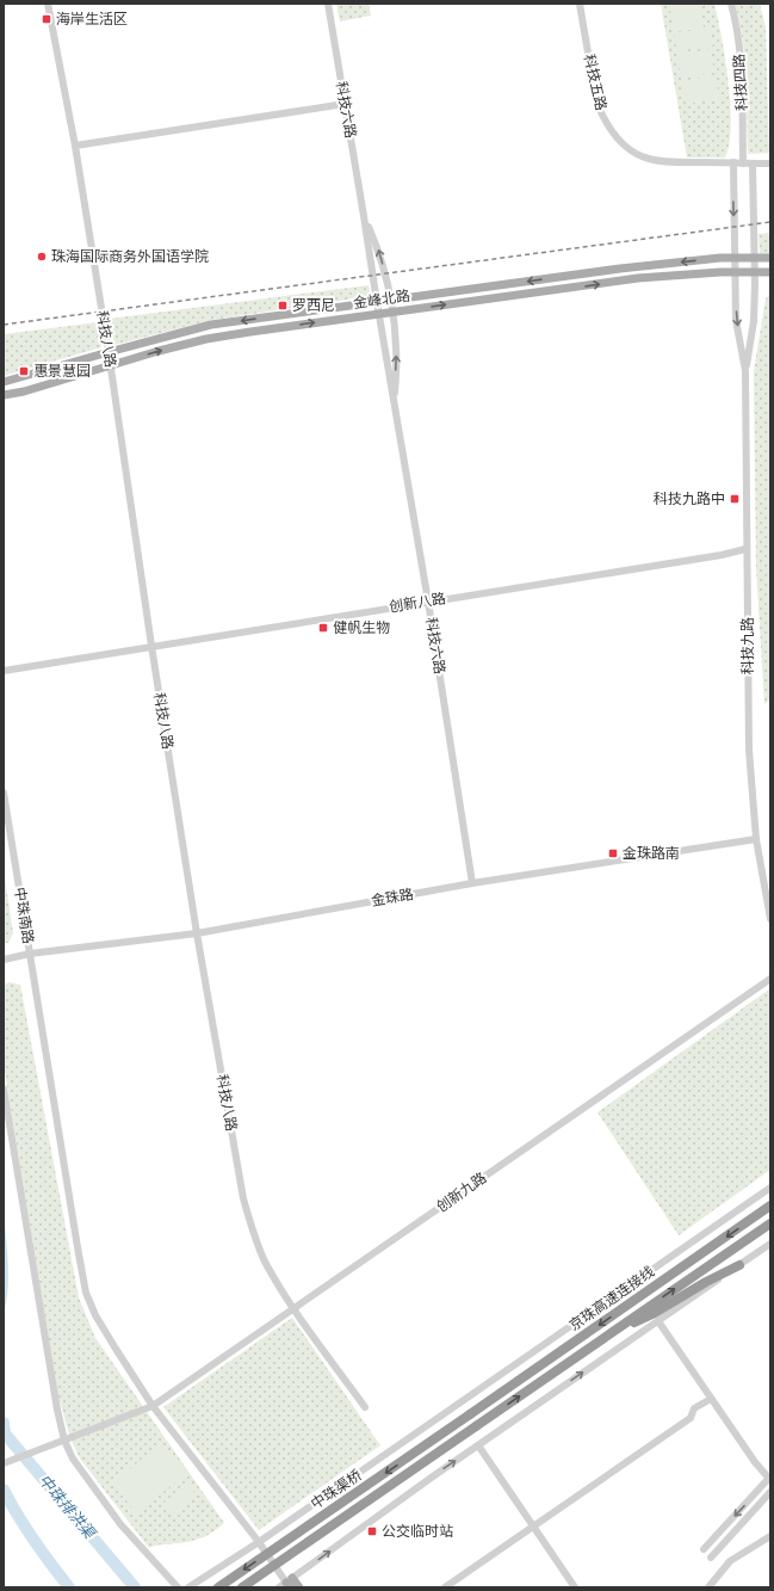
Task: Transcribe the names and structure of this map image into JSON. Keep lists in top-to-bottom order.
{
  "streets": {
    "highway": ["京珠高速连接线", "中珠渠桥"],
    "main road": ["金峰北路"],
    "street": [
      "科技五路",
      "科技四路",
      "科技六路",
      "科技八路",
      "创新八路",
      "科技九路",
      "金珠路",
      "中珠南路",
      "创新九路"
    ]
  },
  "crossings": [
    ["科技五路", "科技四路"],
    ["科技六路", "金峰北路"],
    ["科技六路", "创新八路"],
    ["科技六路", "金珠路"],
    ["金峰北路", "科技八路"],
    ["金峰北路", "科技九路"],
    ["科技八路", "创新八路"],
    ["科技八路", "金珠路"],
    ["科技八路", "创新九路"],
    ["创新八路", "科技九路"],
    ["科技九路", "金珠路"],
    ["金珠路", "中珠南路"],
    ["中珠南路", "创新九路"],
    ["京珠高速连接线", "中珠渠桥"]
  ],
  "water": ["中珠排洪渠"],
  "places": {
    "transit": [
      "海岸生活区",
      "罗西尼",
      "惠景慧园",
      "科技九路中",
      "健帆生物",
      "金珠路南",
      "公交临时站"
    ],
    "other": ["珠海国际商务外国语学院"]
  }
}
